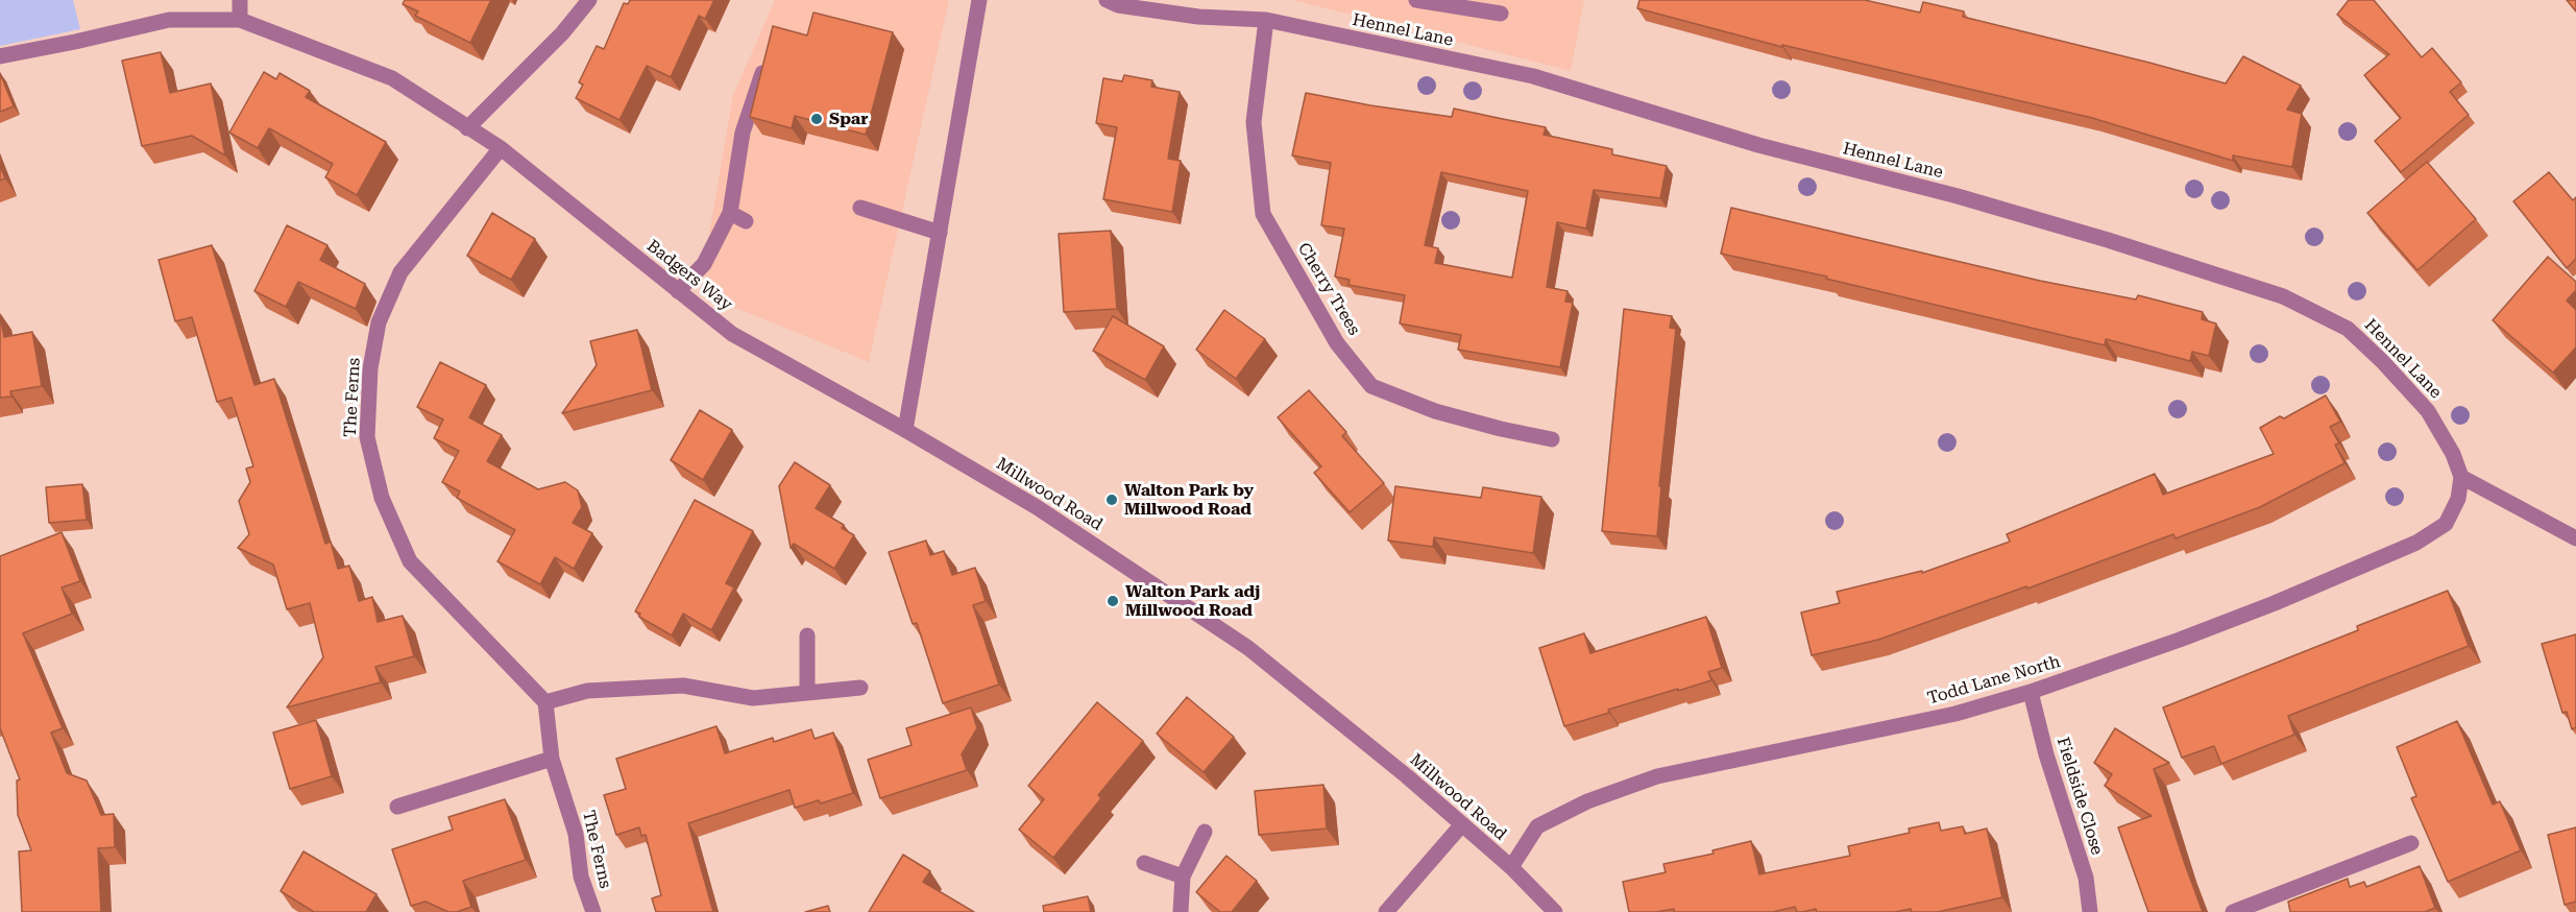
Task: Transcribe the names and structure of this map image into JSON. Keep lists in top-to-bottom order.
{
  "streets": {
    "street": [
      "Hennel Lane",
      "Badgers Way",
      "Cherry Trees",
      "The Ferns",
      "Millwood Road",
      "Todd Lane North",
      "Fieldside Close"
    ]
  },
  "crossings": [
    ["Hennel Lane", "Cherry Trees"],
    ["Hennel Lane", "Todd Lane North"],
    ["Badgers Way", "The Ferns"],
    ["Badgers Way", "Millwood Road"],
    ["Millwood Road", "Todd Lane North"],
    ["Todd Lane North", "Fieldside Close"]
  ],
  "places": ["Spar", "Walton Park by Millwood Road", "Walton Park adj Millwood Road"]
}
